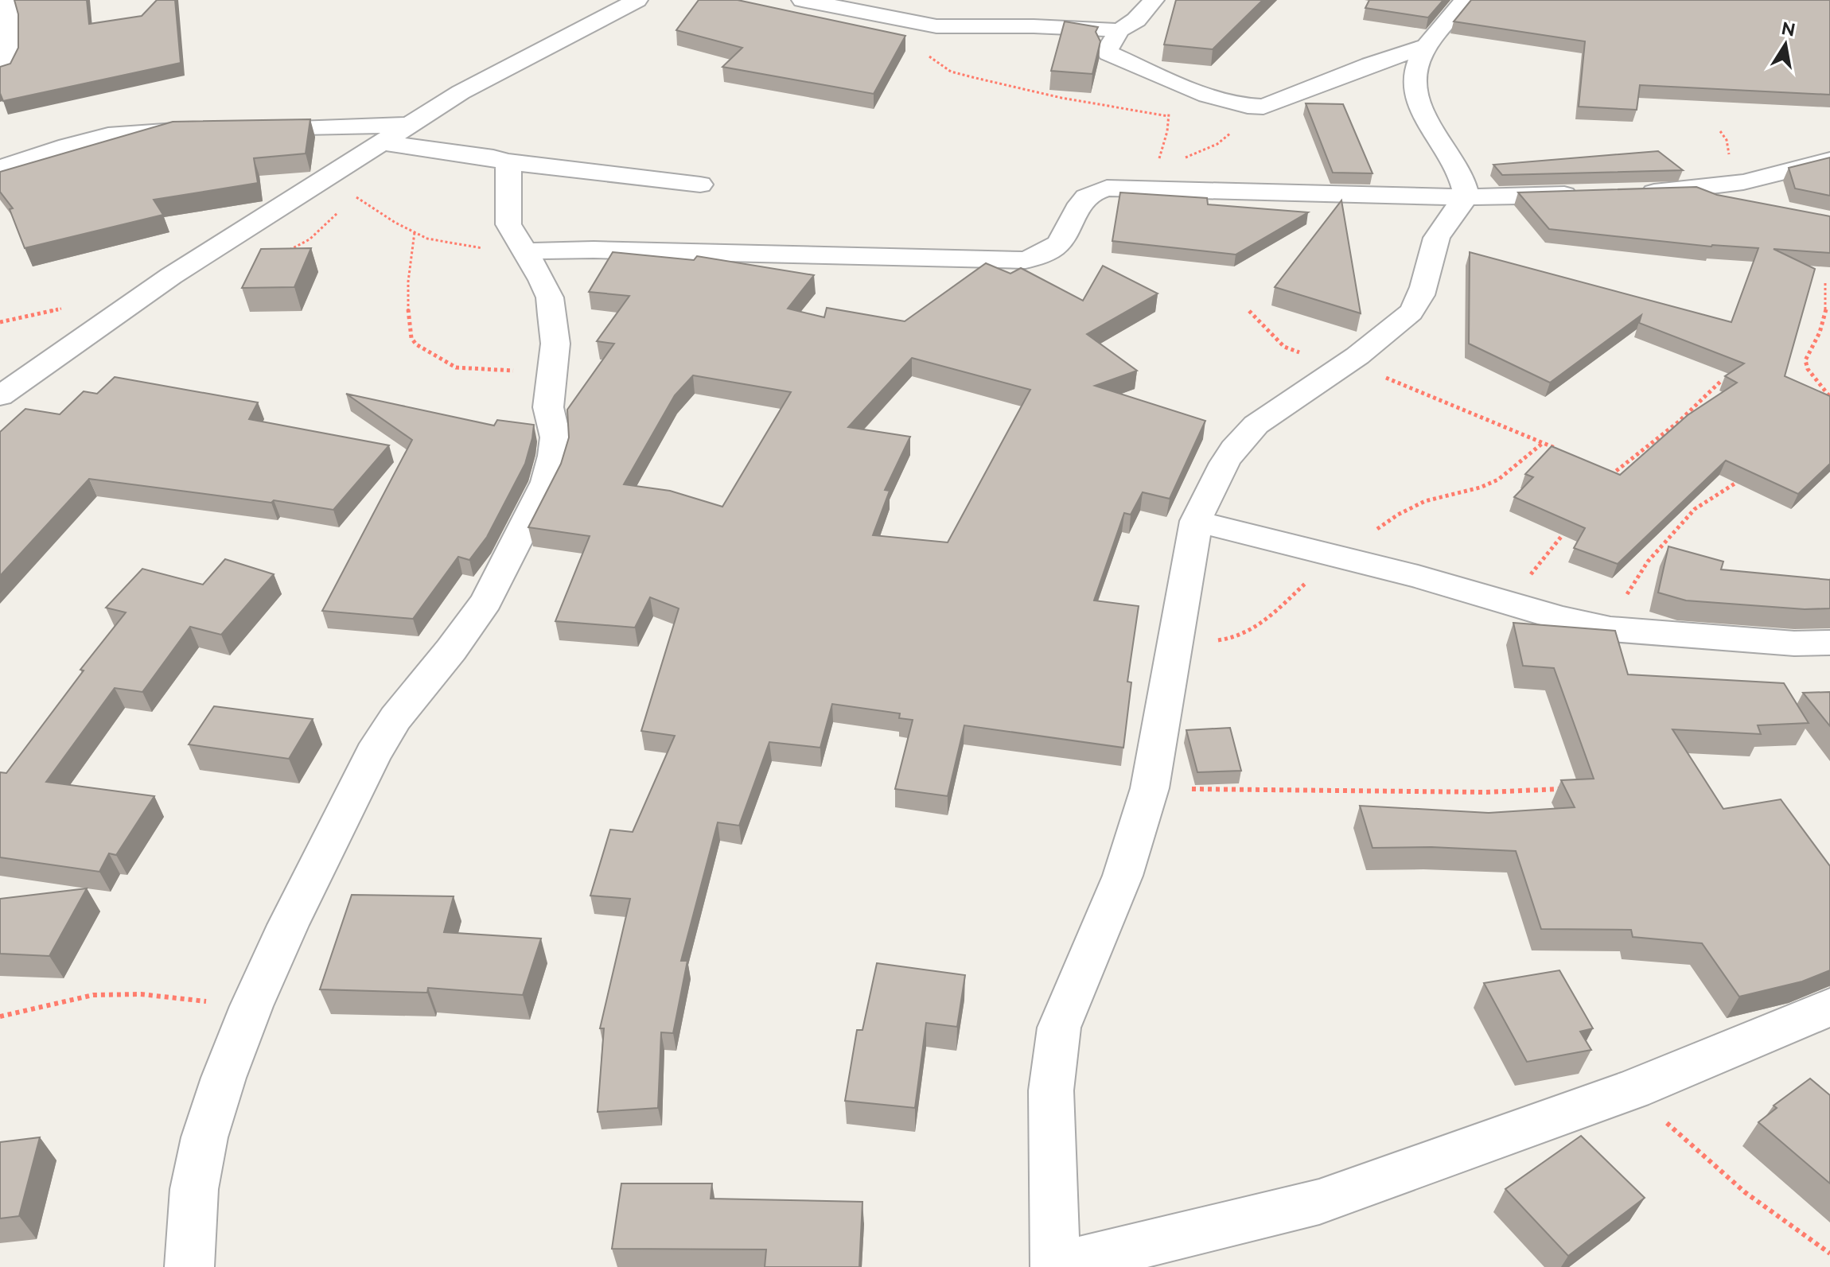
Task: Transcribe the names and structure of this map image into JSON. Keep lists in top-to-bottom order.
{
  "north": "top"
}
